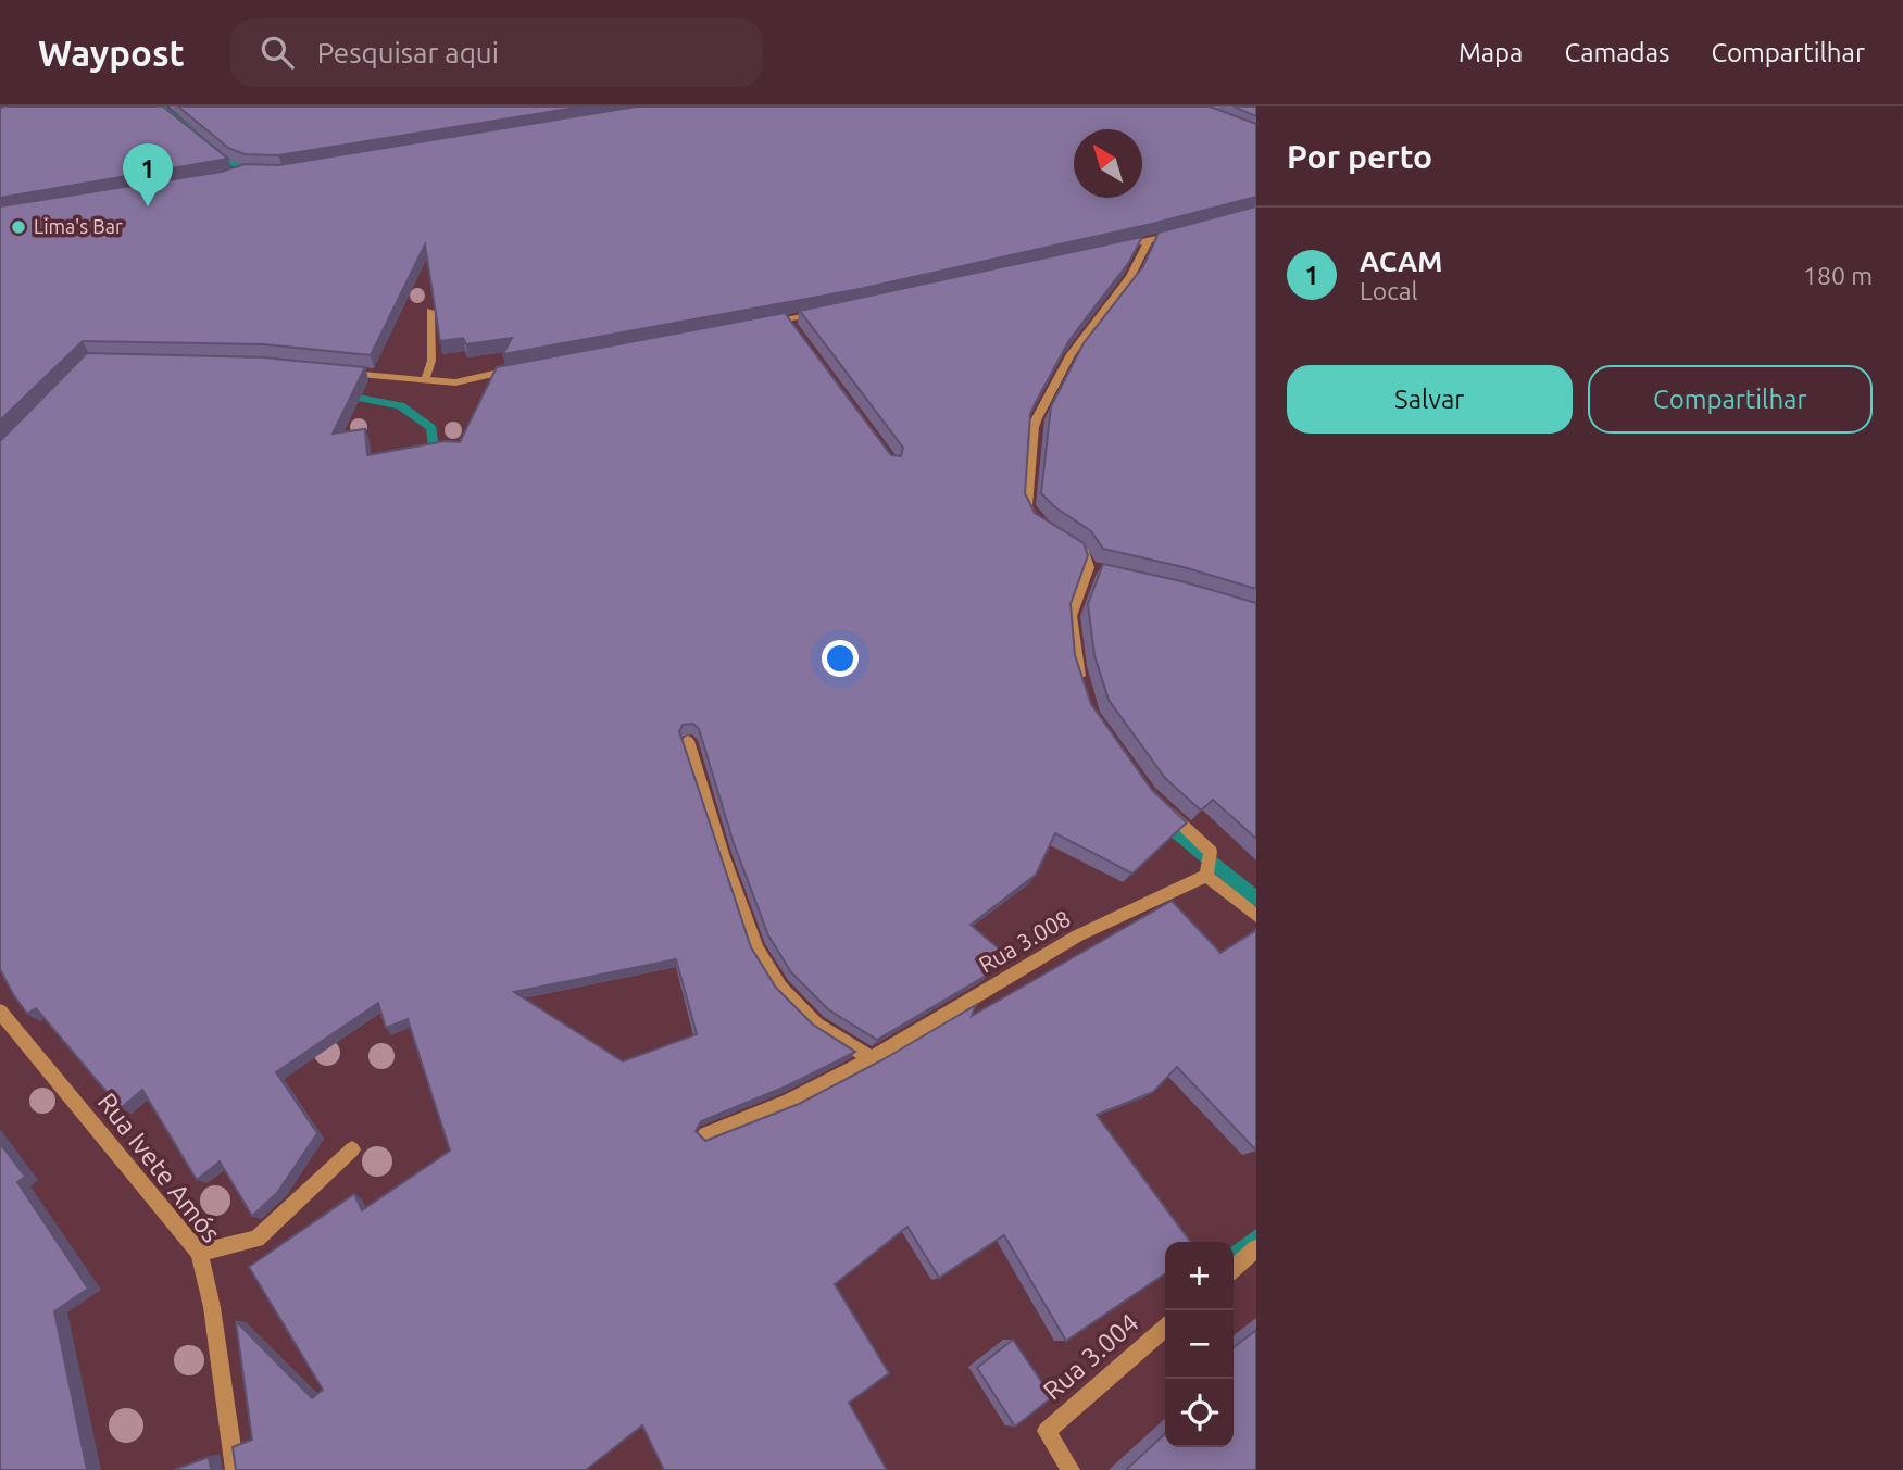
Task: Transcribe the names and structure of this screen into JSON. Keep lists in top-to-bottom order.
{
  "streets": {
    "street": ["Rua 3.008", "Rua Ivete Amós", "Rua 3.004"]
  },
  "places": ["Lima's Bar"],
  "north": "top left",
  "page": {
    "header": "Waypost",
    "search": "Pesquisar aqui",
    "nav": ["Mapa", "Camadas", "Compartilhar"],
    "heading": "Por perto",
    "pins": "1",
    "list": [
      {
        "mark": "1",
        "name": "ACAM",
        "note": "Local",
        "value": "180 m"
      }
    ],
    "buttons": ["Salvar", "Compartilhar"],
    "map_buttons": ["+", "−"]
  }
}
